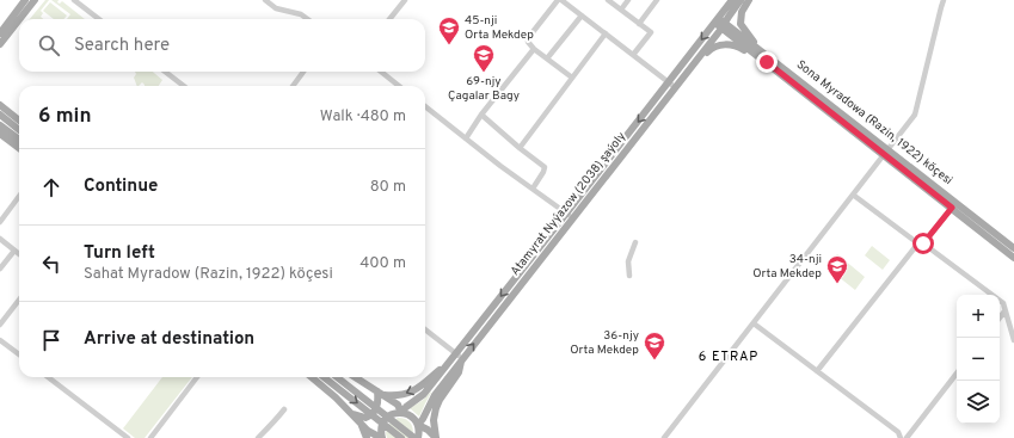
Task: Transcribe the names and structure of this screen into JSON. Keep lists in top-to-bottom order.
{
  "streets": {
    "main road": ["Sona Myradowa (Razin, 1922) köçesi", "Atamyrat Nyýazow (2038) şaýoly"]
  },
  "crossings": [
    ["Sona Myradowa (Razin, 1922) köçesi", "Atamyrat Nyýazow (2038) şaýoly"]
  ],
  "districts": ["6 ETRAP"],
  "places": {
    "school or university": [
      "45-nji Orta Mekdep",
      "69-njy Çagalar Bagy",
      "34-nji Orta Mekdep",
      "36-njy Orta Mekdep"
    ]
  },
  "page": {
    "search": "Search here",
    "heading": ["6 min", "Walk · 480 m"],
    "list": [
      ["Continue", "80 m"],
      ["Turn left", "Sahat Myradow (Razin, 1922) köçesi", "400 m"],
      "Arrive at destination"
    ],
    "map_buttons": ["+", "−"]
  }
}
